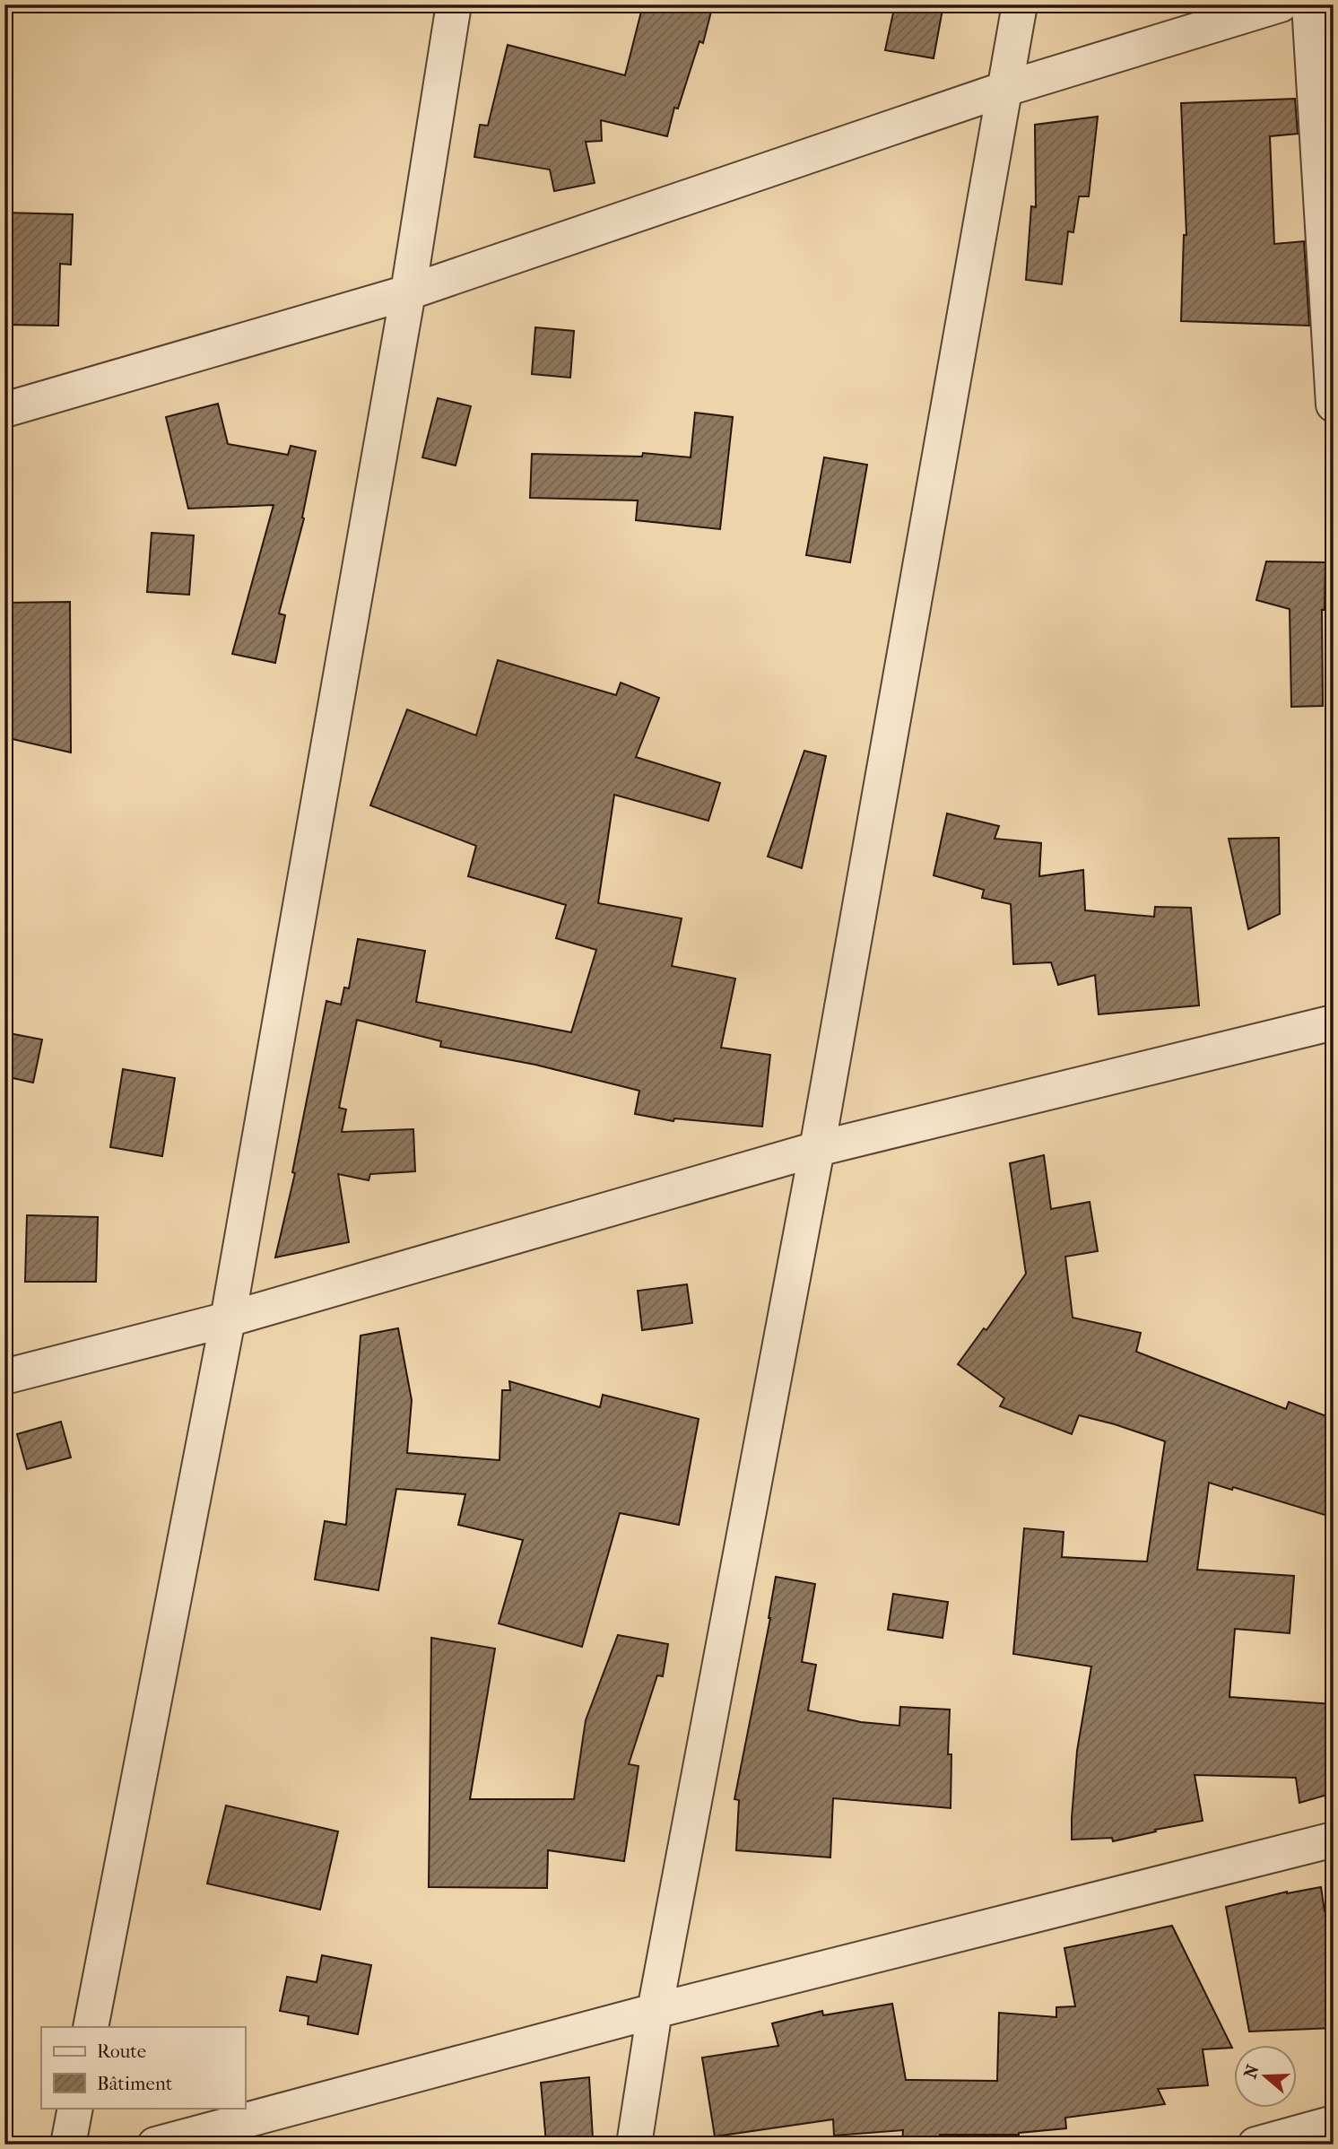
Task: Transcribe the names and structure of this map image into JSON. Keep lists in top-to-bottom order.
{
  "legend": ["Route", "Bâtiment"],
  "north": "left"
}
